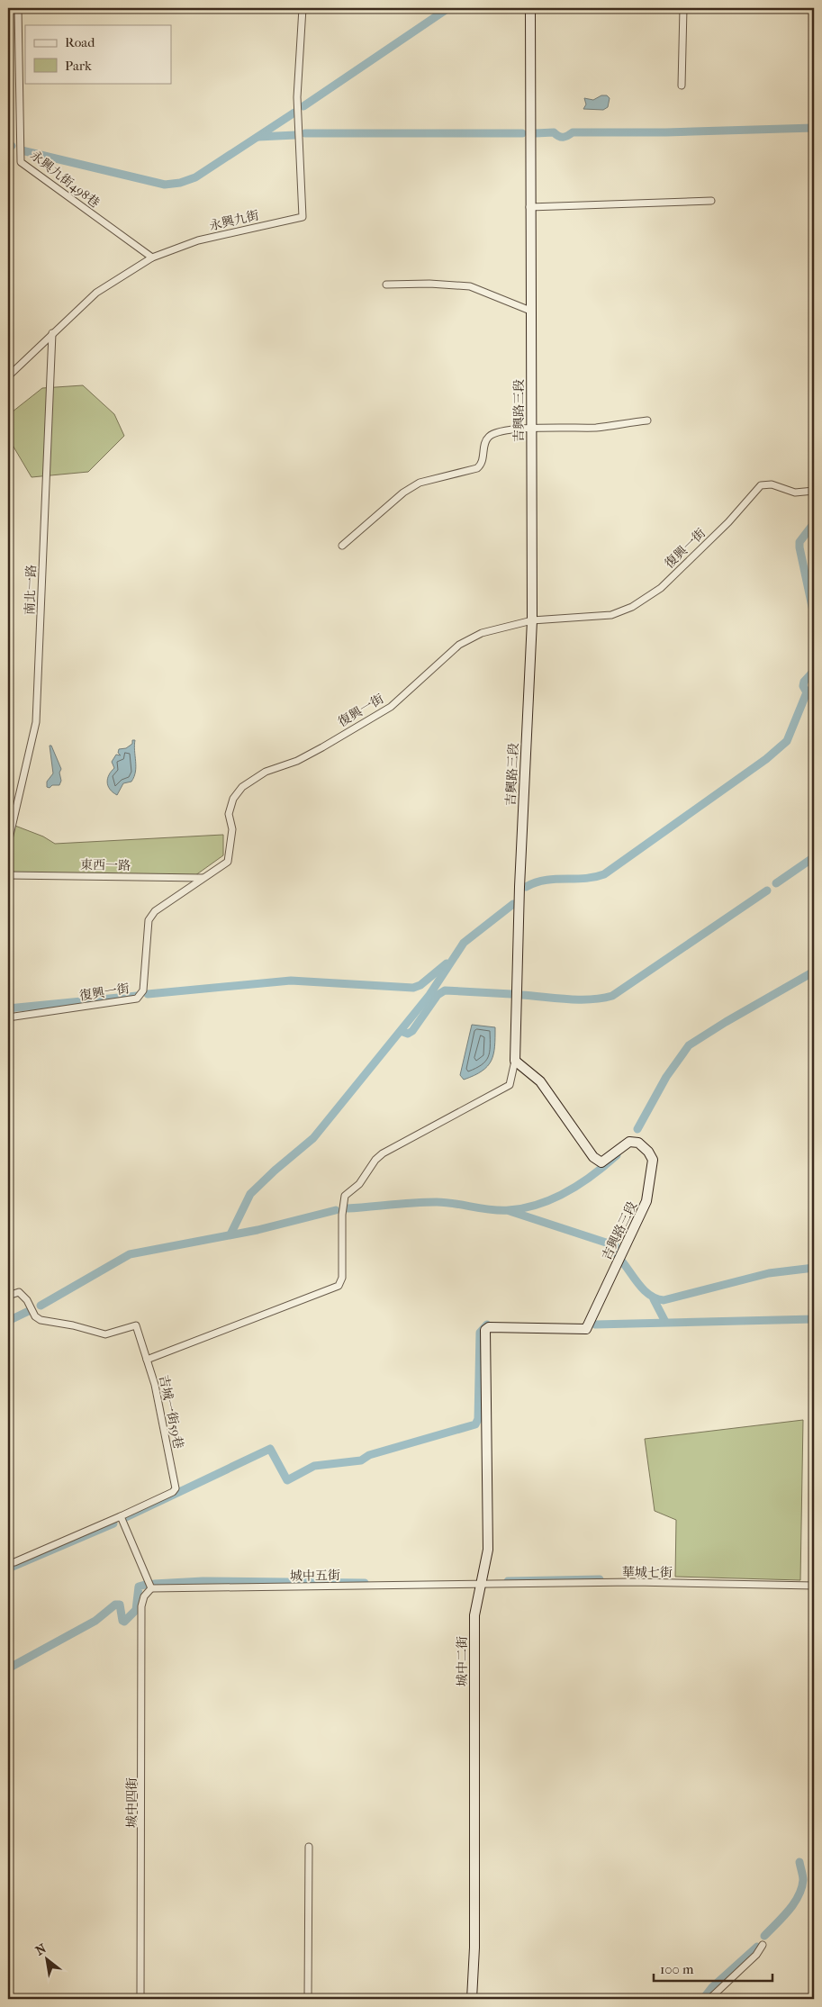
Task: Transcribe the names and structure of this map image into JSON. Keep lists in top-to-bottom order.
{
  "streets": {
    "street": [
      "永興九街498巷",
      "永興九街",
      "吉興路三段",
      "復興一街",
      "南北一路",
      "東西一路",
      "吉城一街59巷",
      "華城七街",
      "城中五街",
      "城中二街",
      "城中四街"
    ]
  },
  "crossings": [
    ["永興九街498巷", "永興九街"],
    ["永興九街", "南北一路"],
    ["吉興路三段", "復興一街"],
    ["吉興路三段", "城中二街"],
    ["復興一街", "東西一路"],
    ["華城七街", "城中五街"],
    ["華城七街", "城中二街"],
    ["城中五街", "城中二街"],
    ["城中五街", "城中四街"]
  ],
  "legend": ["Road", "Park"],
  "scale_bar": "100 m",
  "north": "top left"
}
